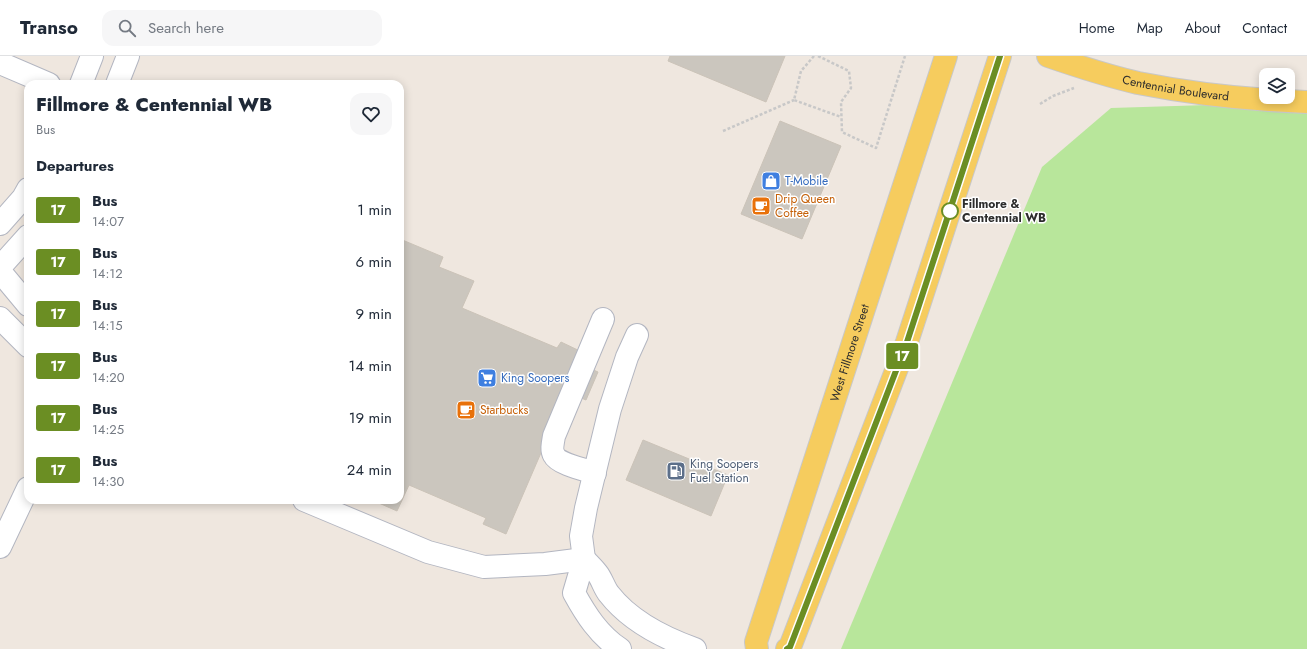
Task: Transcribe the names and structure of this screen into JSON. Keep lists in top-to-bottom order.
{
  "streets": {
    "main road": ["Centennial Boulevard", "West Fillmore Street"]
  },
  "places": {
    "shop": ["T-Mobile"],
    "cafe": ["Drip Queen Coffee", "Starbucks"],
    "other": ["Fillmore & Centennial WB"],
    "supermarket": ["King Soopers"],
    "fuel station": ["King Soopers Fuel Station"]
  },
  "lines": ["bus line 17"],
  "page": {
    "header": "Transo",
    "search": "Search here",
    "nav": [
      "Home",
      "Map",
      "About",
      "Contact"
    ],
    "on_map": "17",
    "heading": [
      ["Fillmore & Centennial WB", "Bus"],
      "Departures"
    ],
    "list": [
      {
        "mark": "17",
        "name": "Bus",
        "note": "14:07",
        "value": "1 min"
      },
      {
        "mark": "17",
        "name": "Bus",
        "note": "14:12",
        "value": "6 min"
      },
      {
        "mark": "17",
        "name": "Bus",
        "note": "14:15",
        "value": "9 min"
      },
      {
        "mark": "17",
        "name": "Bus",
        "note": "14:20",
        "value": "14 min"
      },
      {
        "mark": "17",
        "name": "Bus",
        "note": "14:25",
        "value": "19 min"
      },
      {
        "mark": "17",
        "name": "Bus",
        "note": "14:30",
        "value": "24 min"
      }
    ]
  }
}
